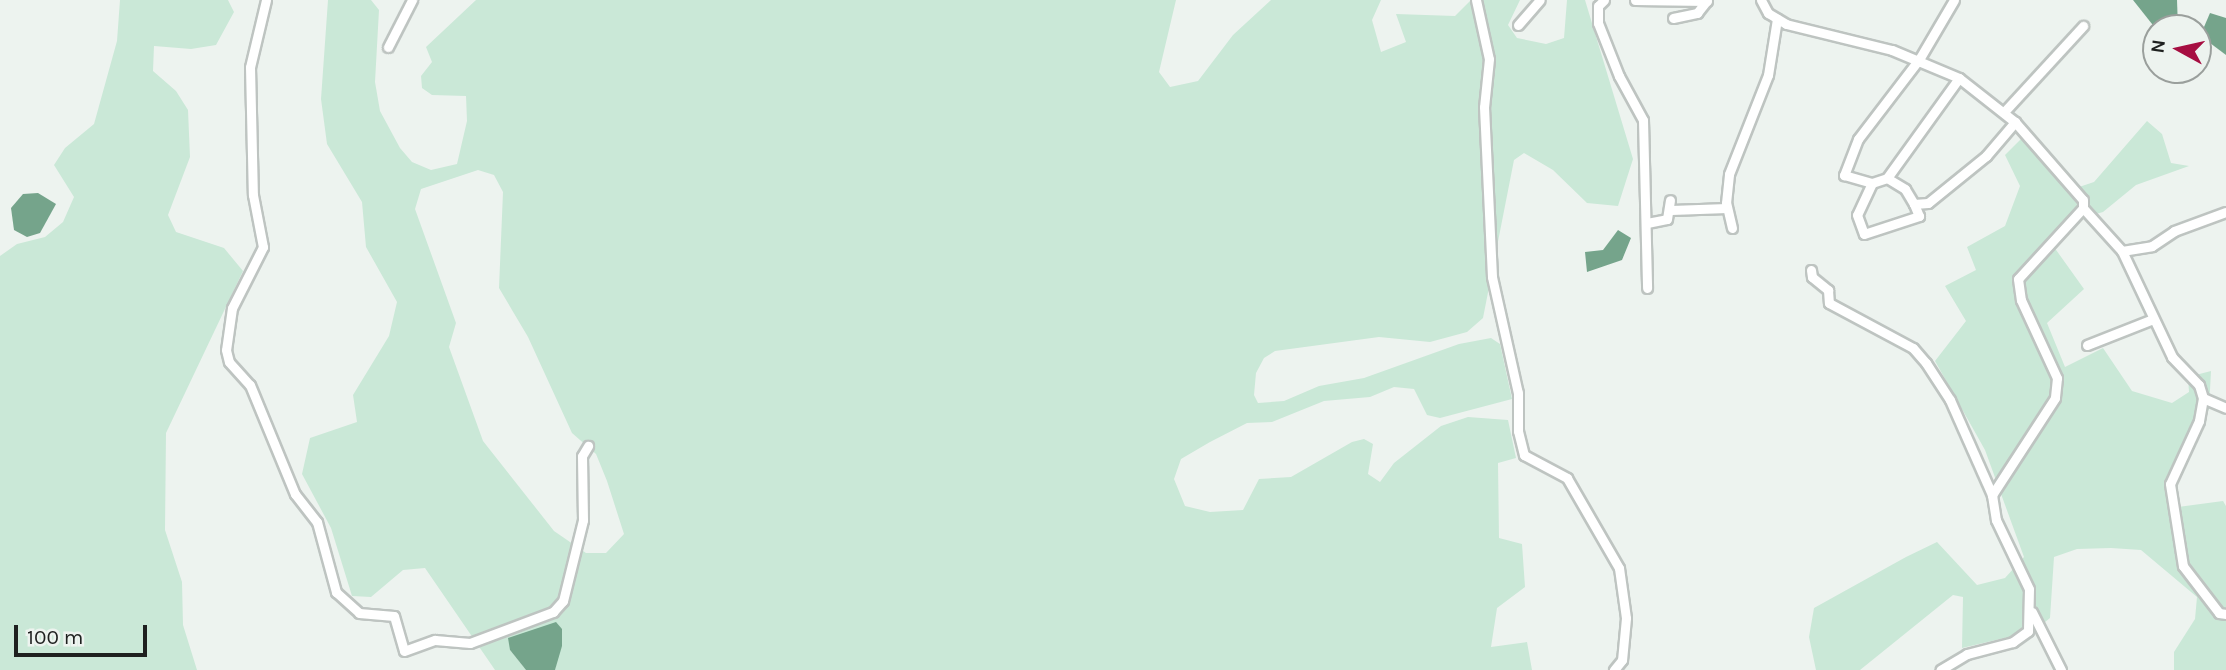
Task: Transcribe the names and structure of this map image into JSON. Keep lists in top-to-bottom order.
{
  "scale_bar": "100 m",
  "north": "left"
}
